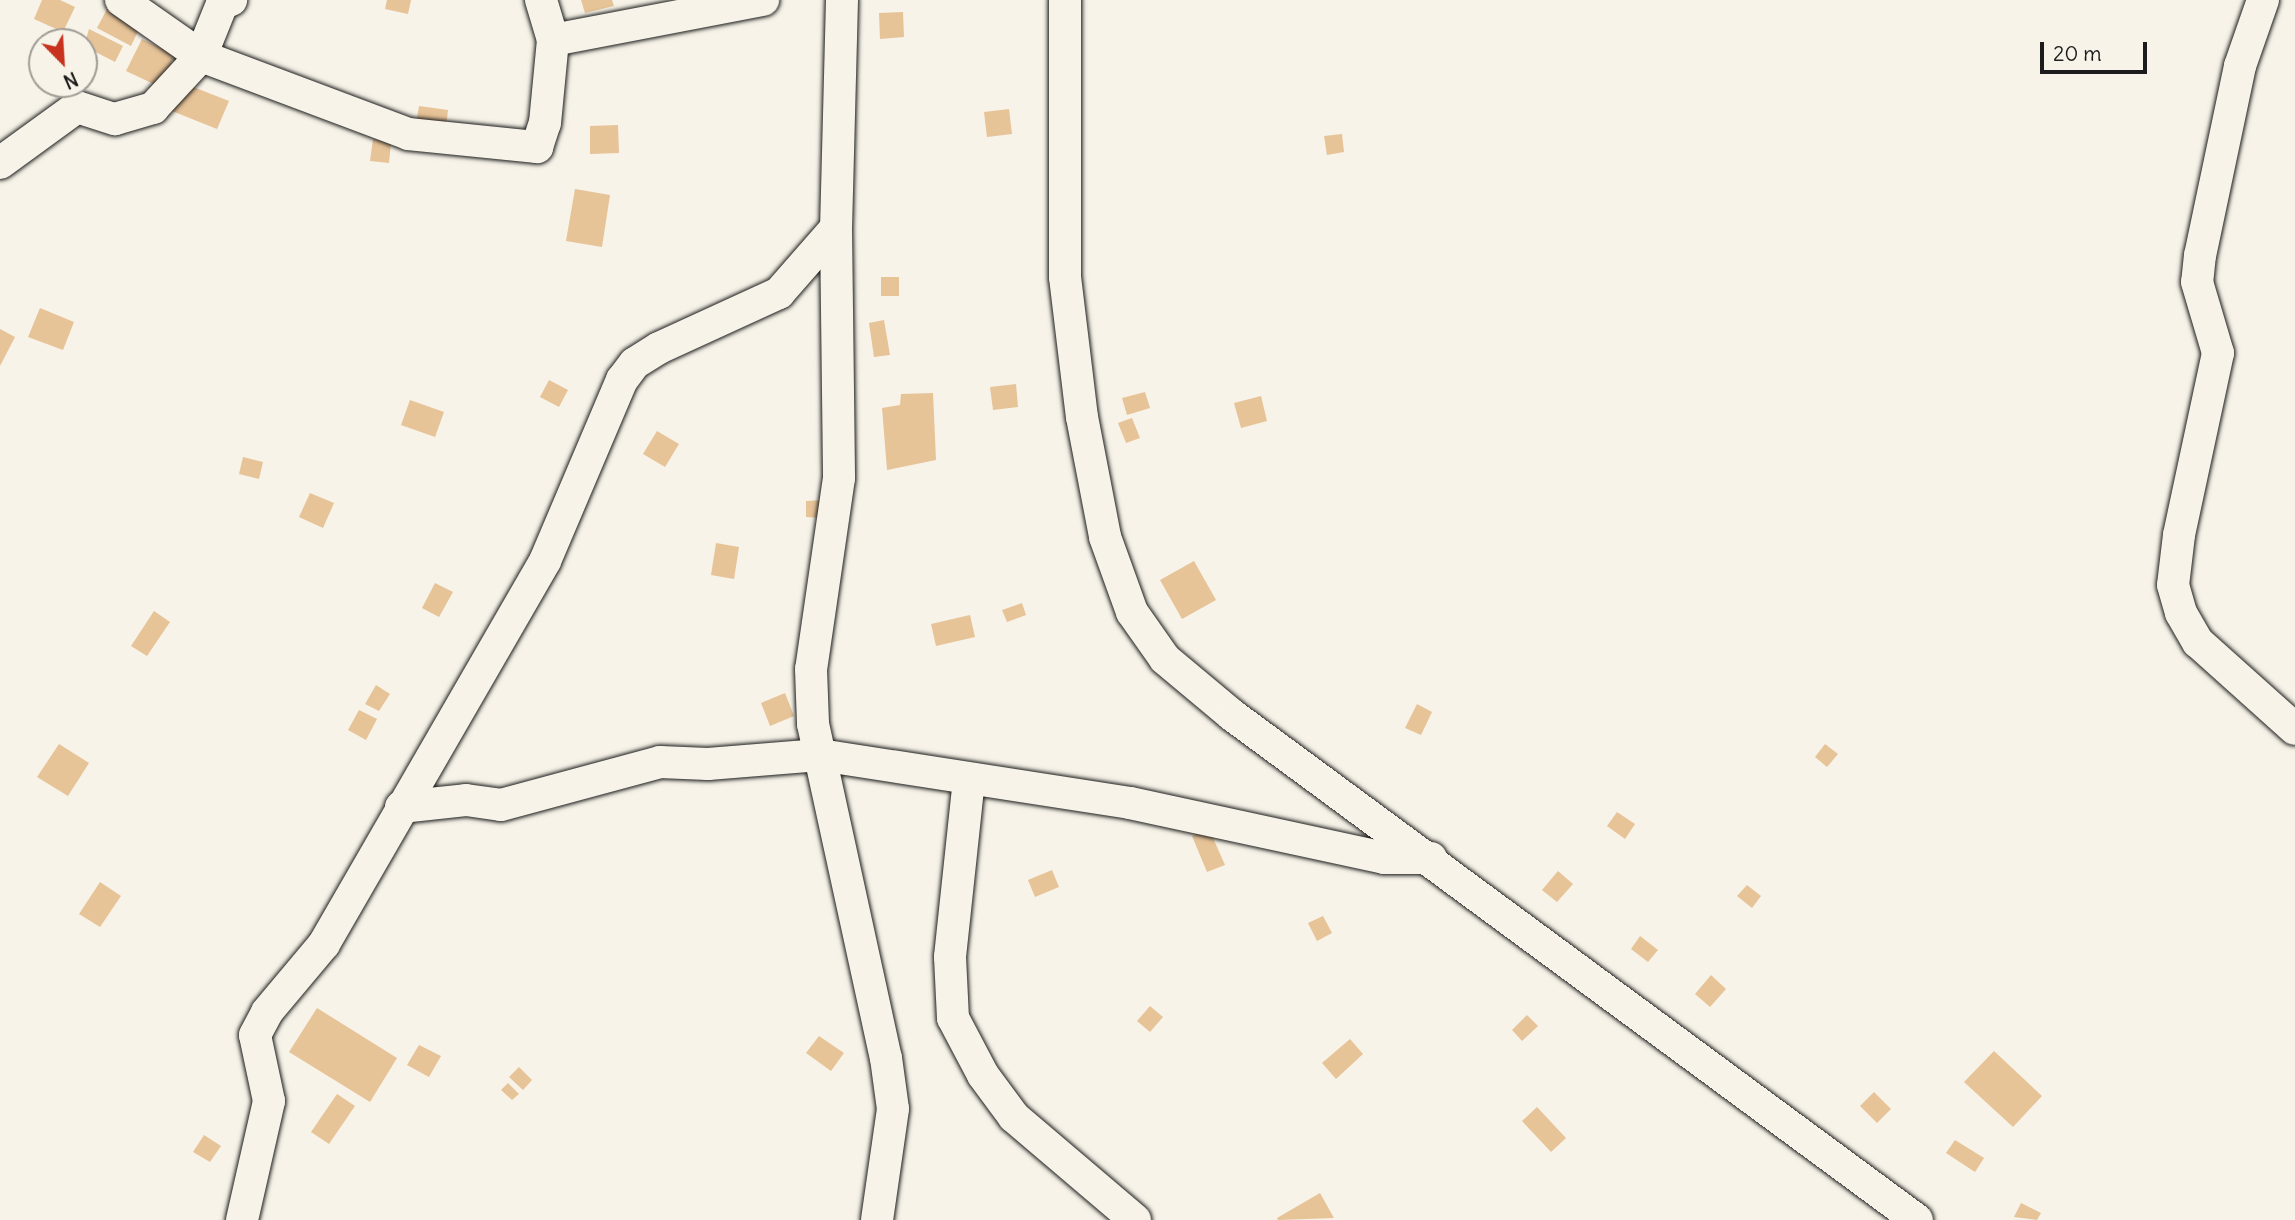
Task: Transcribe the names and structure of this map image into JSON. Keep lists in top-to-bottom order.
{
  "scale_bar": "20 m",
  "north": "bottom right"
}
